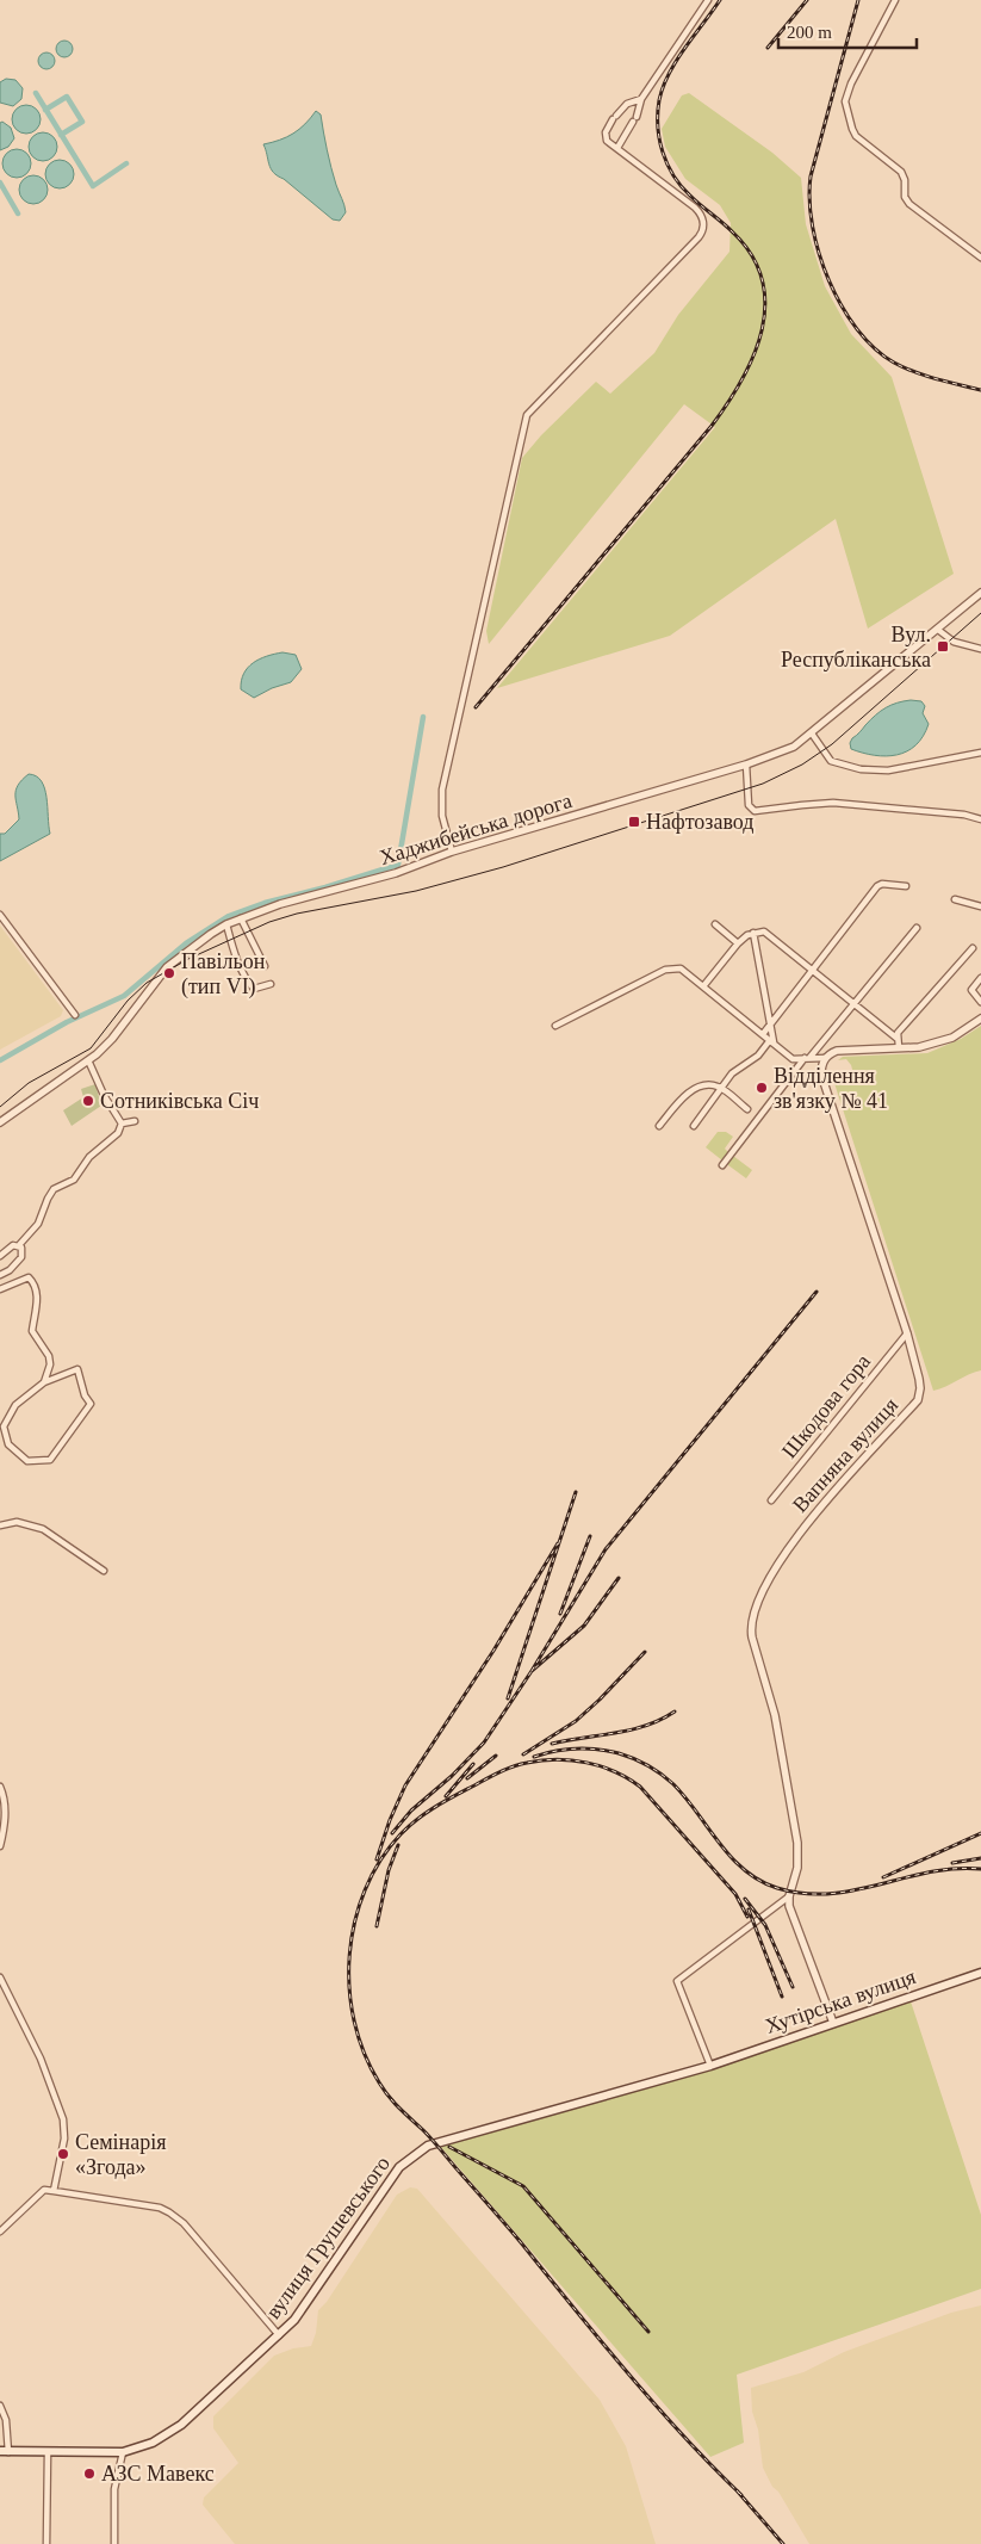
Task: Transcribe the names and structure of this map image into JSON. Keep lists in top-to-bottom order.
{
  "streets": {
    "main road": ["Хутірська вулиця", "вулиця Грушевського"],
    "street": ["Хаджибейська дорога", "Шкодова гора", "Вапняна вулиця"]
  },
  "crossings": [
    ["Шкодова гора", "Вапняна вулиця"],
    ["Хутірська вулиця", "вулиця Грушевського"]
  ],
  "places": {
    "transit": ["Вул. Республіканська", "Нафтозавод"],
    "other": [
      "Павільон (тип VI)",
      "Відділення зв'язку № 41",
      "Сотниківська Січ",
      "Семінарія «Згода»",
      "АЗС Мавекс"
    ]
  },
  "scale_bar": "200 m"
}
